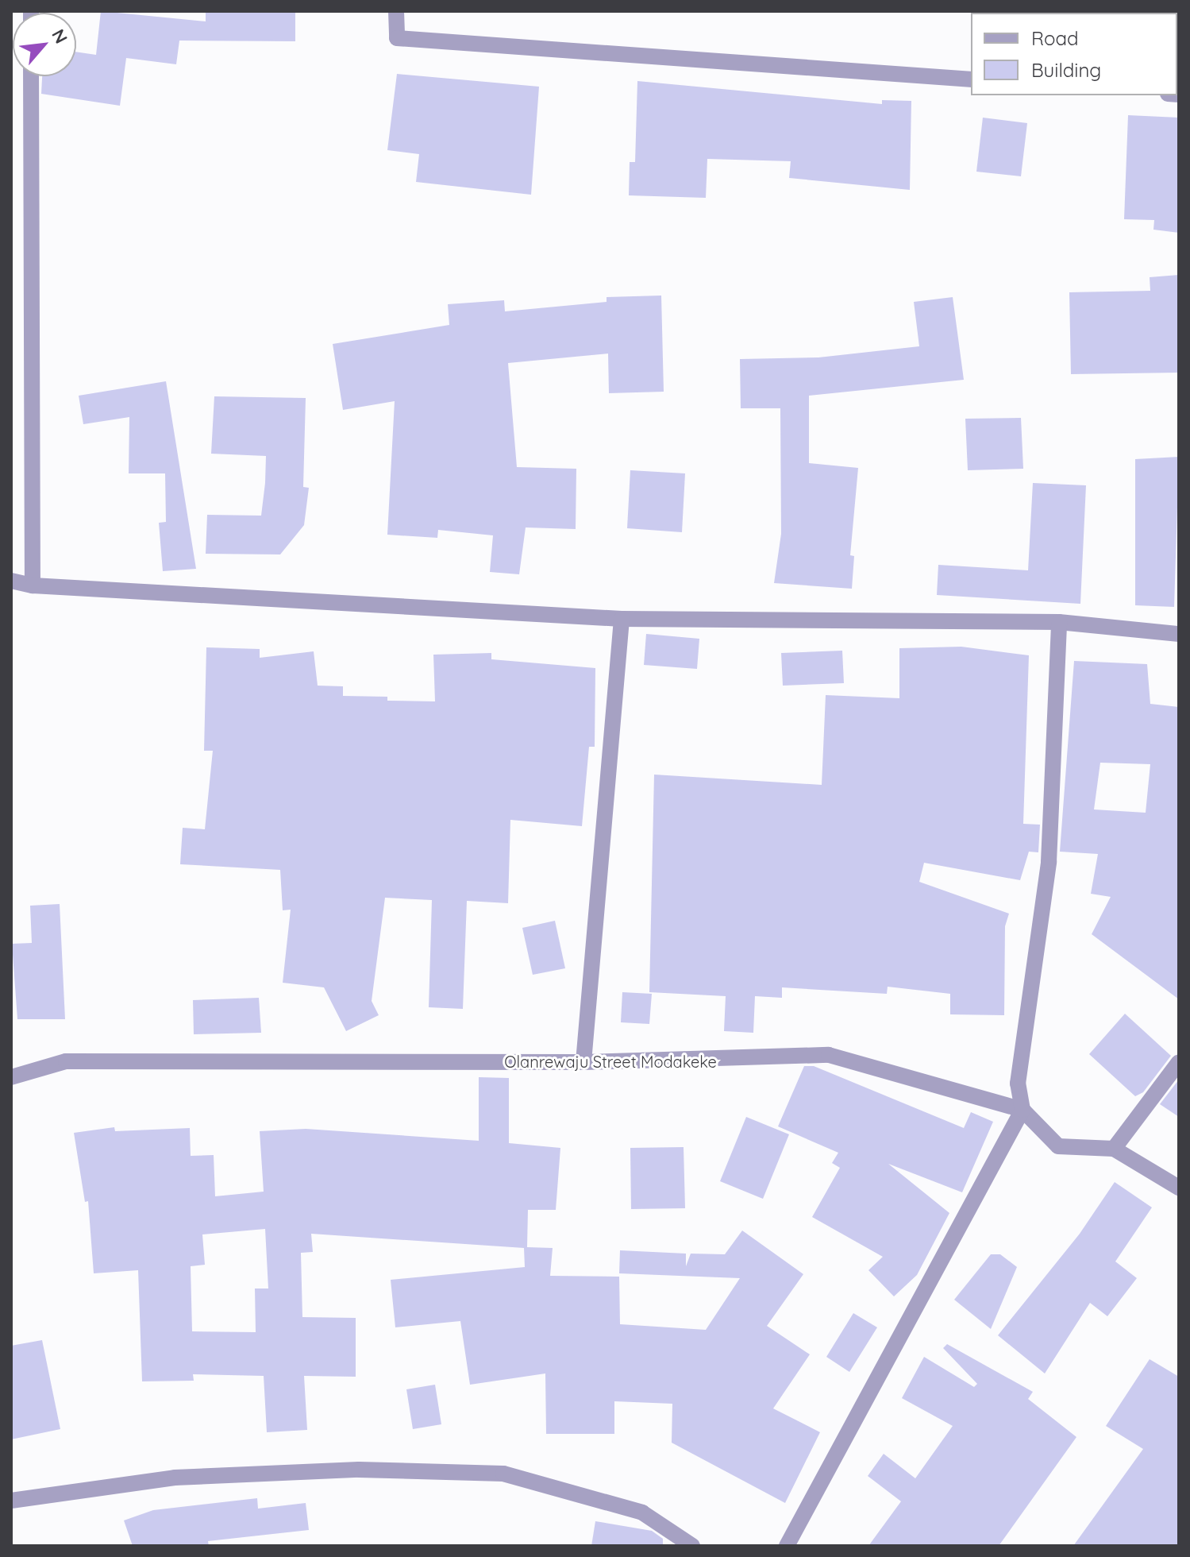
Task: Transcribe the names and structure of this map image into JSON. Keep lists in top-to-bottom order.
{
  "streets": {
    "street": ["Olanrewaju Street Modakeke"]
  },
  "legend": ["Road", "Building"],
  "north": "top right"
}
